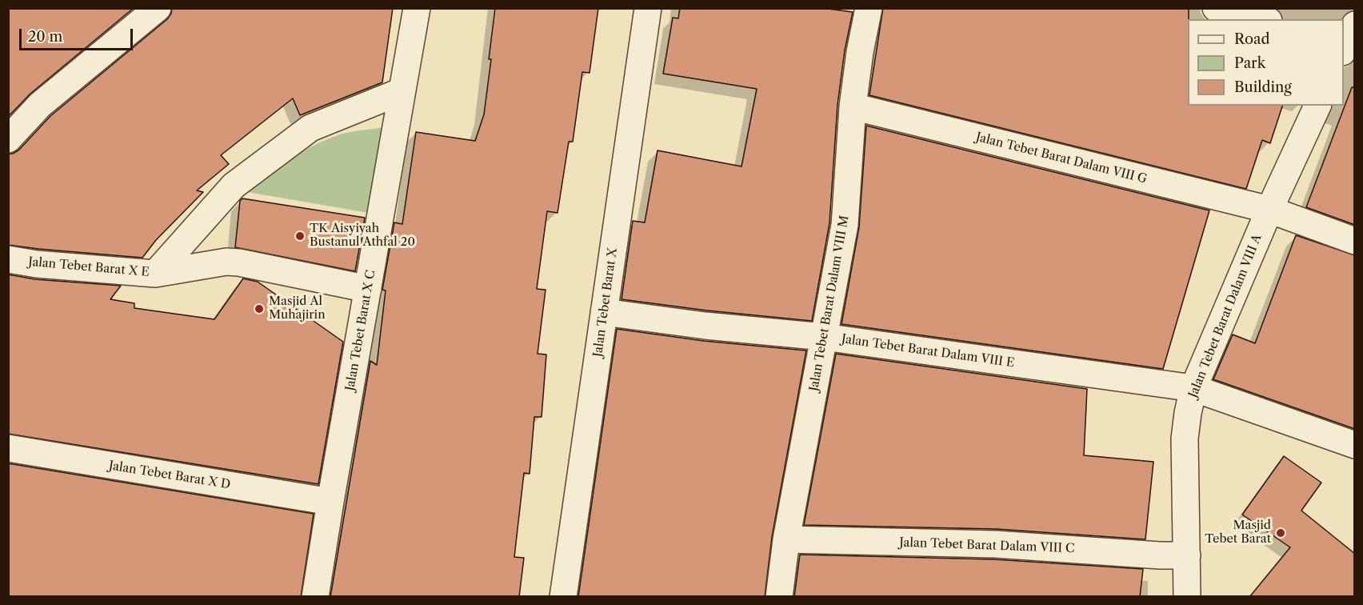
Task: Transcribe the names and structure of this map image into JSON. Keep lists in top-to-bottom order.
{
  "streets": {
    "street": [
      "Jalan Tebet Barat Dalam VIII G",
      "Jalan Tebet Barat X E",
      "Jalan Tebet Barat X",
      "Jalan Tebet Barat Dalam VIII M",
      "Jalan Tebet Barat Dalam VIII A",
      "Jalan Tebet Barat X C",
      "Jalan Tebet Barat Dalam VIII E",
      "Jalan Tebet Barat X D",
      "Jalan Tebet Barat Dalam VIII C"
    ]
  },
  "crossings": [
    ["Jalan Tebet Barat Dalam VIII G", "Jalan Tebet Barat Dalam VIII M"],
    ["Jalan Tebet Barat Dalam VIII G", "Jalan Tebet Barat Dalam VIII A"],
    ["Jalan Tebet Barat X E", "Jalan Tebet Barat X C"],
    ["Jalan Tebet Barat X", "Jalan Tebet Barat Dalam VIII E"],
    ["Jalan Tebet Barat Dalam VIII M", "Jalan Tebet Barat Dalam VIII E"],
    ["Jalan Tebet Barat Dalam VIII M", "Jalan Tebet Barat Dalam VIII C"],
    ["Jalan Tebet Barat Dalam VIII A", "Jalan Tebet Barat Dalam VIII E"],
    ["Jalan Tebet Barat Dalam VIII A", "Jalan Tebet Barat Dalam VIII C"],
    ["Jalan Tebet Barat X C", "Jalan Tebet Barat X D"]
  ],
  "places": ["TK Aisyiyah Bustanul Athfal 20", "Masjid Al Muhajirin", "Masjid Tebet Barat"],
  "legend": ["Road", "Park", "Building"],
  "scale_bar": "20 m"
}
